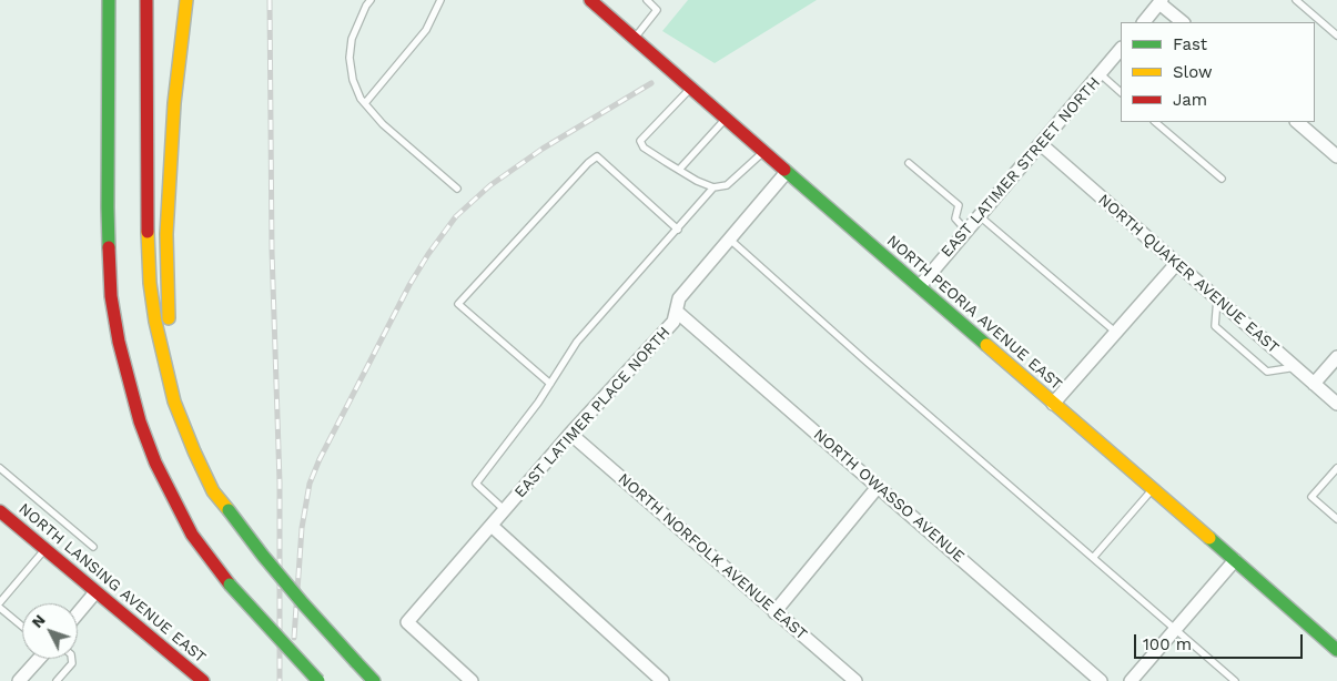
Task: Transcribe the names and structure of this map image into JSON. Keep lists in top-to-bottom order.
{
  "streets": {
    "main road": ["NORTH PEORIA AVENUE EAST", "NORTH LANSING AVENUE EAST"],
    "street": [
      "EAST LATIMER STREET NORTH",
      "NORTH QUAKER AVENUE EAST",
      "EAST LATIMER PLACE NORTH",
      "NORTH OWASSO AVENUE",
      "NORTH NORFOLK AVENUE EAST"
    ]
  },
  "crossings": [
    ["EAST LATIMER STREET NORTH", "NORTH QUAKER AVENUE EAST"],
    ["EAST LATIMER STREET NORTH", "NORTH PEORIA AVENUE EAST"],
    ["NORTH PEORIA AVENUE EAST", "EAST LATIMER PLACE NORTH"],
    ["EAST LATIMER PLACE NORTH", "NORTH OWASSO AVENUE"],
    ["EAST LATIMER PLACE NORTH", "NORTH NORFOLK AVENUE EAST"]
  ],
  "legend": ["Fast", "Slow", "Jam"],
  "scale_bar": "100 m",
  "north": "top left"
}
